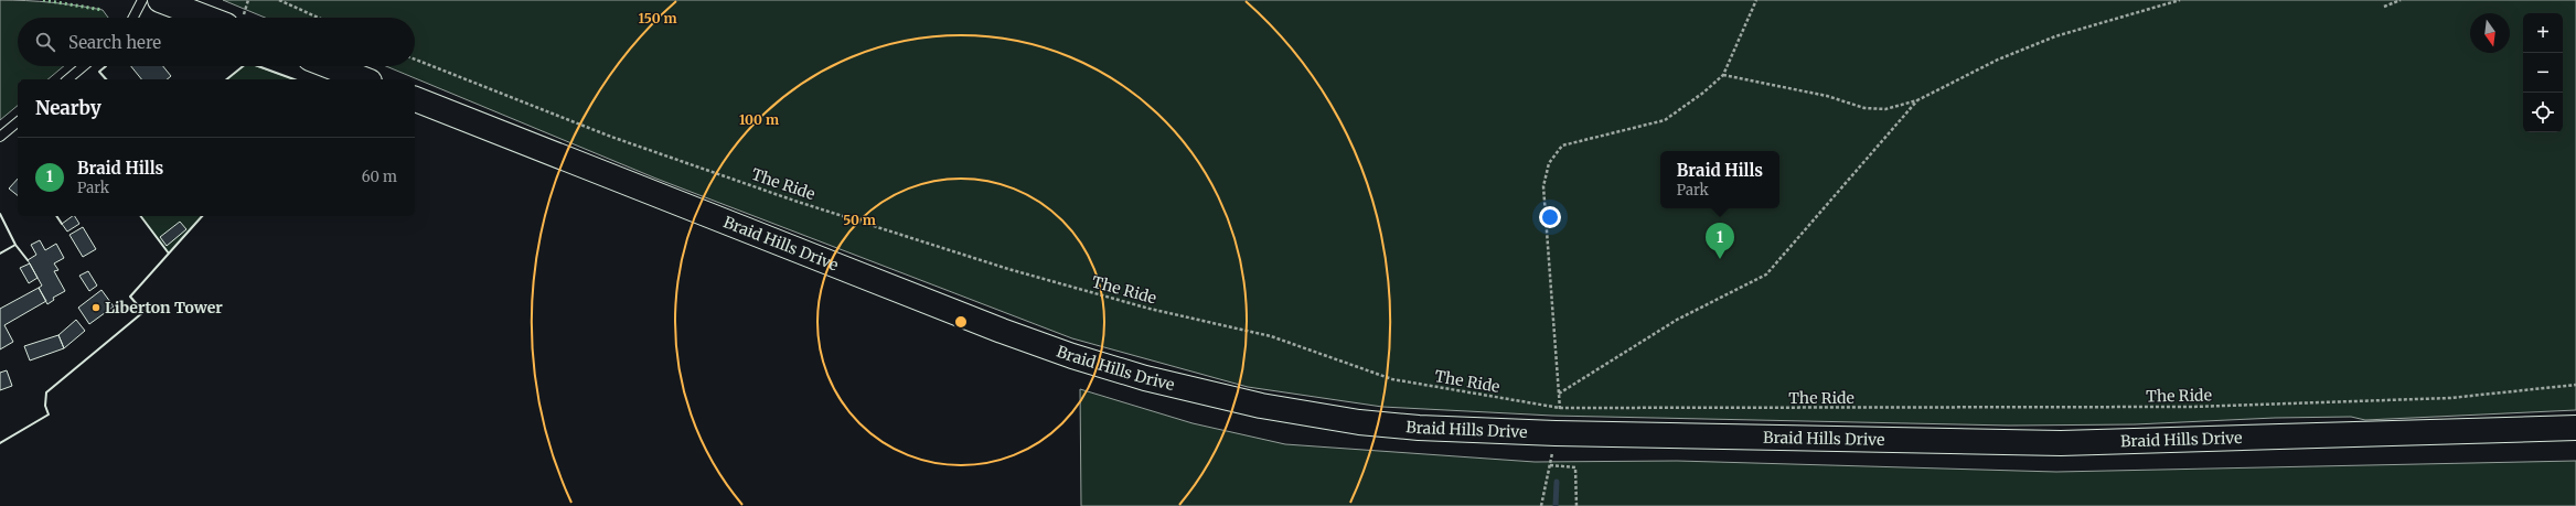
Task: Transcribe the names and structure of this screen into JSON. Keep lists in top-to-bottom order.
{
  "streets": {
    "street": ["Braid Hills Drive"],
    "path": ["The Ride"]
  },
  "places": ["Liberton Tower"],
  "north": "bottom",
  "page": {
    "map_buttons": ["+", "−"],
    "search": "Search here",
    "heading": "Nearby",
    "list": [
      {
        "mark": "1",
        "name": "Braid Hills",
        "note": "Park",
        "value": "60 m"
      }
    ],
    "popup": ["Braid Hills", "Park"],
    "pins": "1"
  },
  "rings": ["150 m", "100 m", "50 m"]
}
